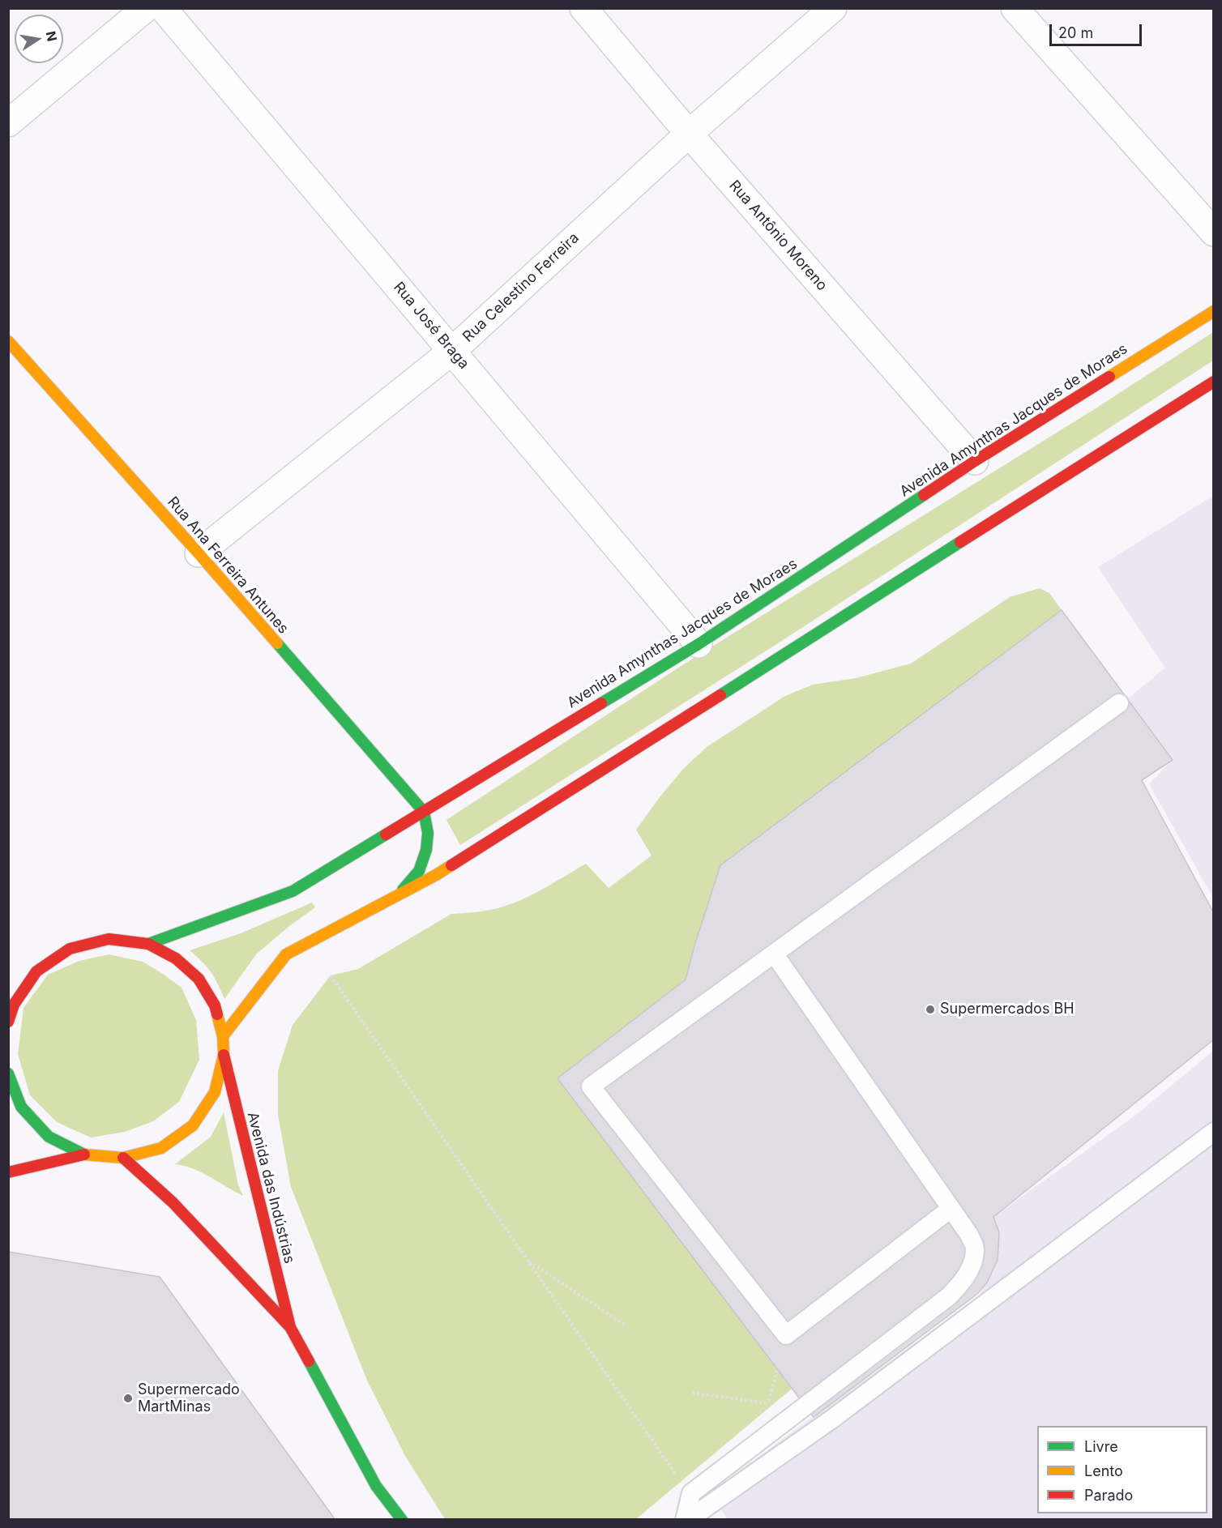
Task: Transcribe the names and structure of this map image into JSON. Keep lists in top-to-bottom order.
{
  "streets": {
    "main road": ["Avenida Amynthas Jacques de Moraes", "Rua Ana Ferreira Antunes", "Avenida das Indústrias"],
    "street": ["Rua Antônio Moreno", "Rua Celestino Ferreira", "Rua José Braga"]
  },
  "crossings": [
    ["Rua Antônio Moreno", "Rua Celestino Ferreira"],
    ["Rua Antônio Moreno", "Avenida Amynthas Jacques de Moraes"],
    ["Rua Celestino Ferreira", "Rua José Braga"],
    ["Rua Celestino Ferreira", "Rua Ana Ferreira Antunes"],
    ["Rua José Braga", "Avenida Amynthas Jacques de Moraes"],
    ["Avenida Amynthas Jacques de Moraes", "Rua Ana Ferreira Antunes"]
  ],
  "places": ["Supermercados BH", "Supermercado MartMinas"],
  "legend": ["Livre", "Lento", "Parado"],
  "scale_bar": "20 m",
  "north": "right"
}
